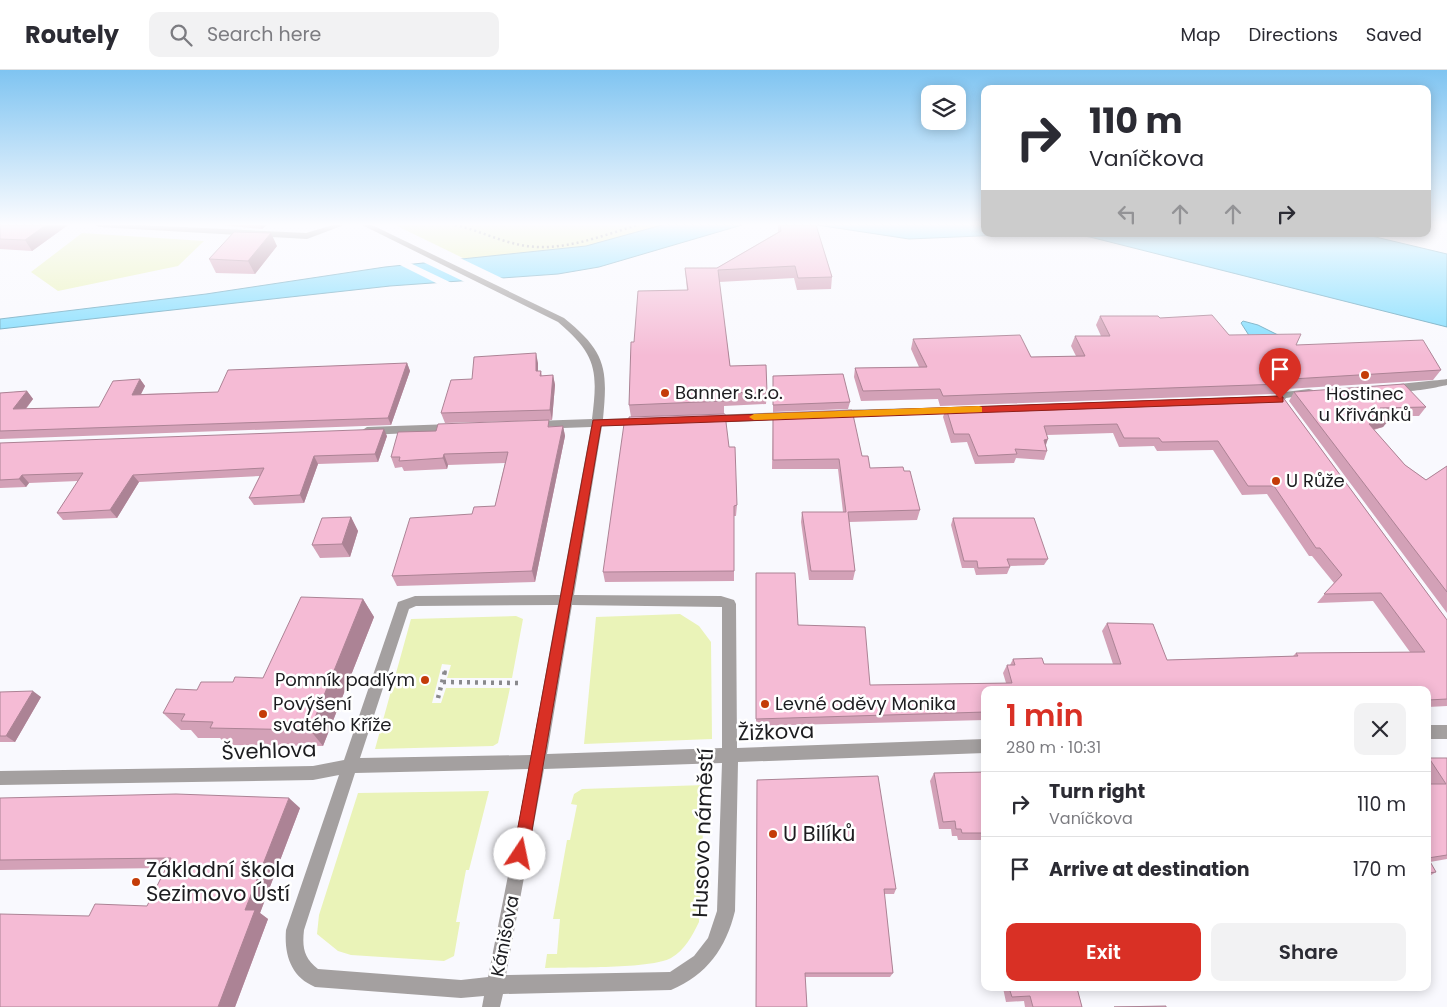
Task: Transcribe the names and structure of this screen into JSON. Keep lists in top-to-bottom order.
{
  "streets": {
    "street": [
      "Žižkova",
      "Švehlova",
      "Husovo náměstí",
      "Kánišova"
    ]
  },
  "crossings": [
    ["Žižkova", "Švehlova"],
    ["Žižkova", "Husovo náměstí"],
    ["Žižkova", "Kánišova"],
    ["Švehlova", "Husovo náměstí"],
    ["Švehlova", "Kánišova"],
    ["Husovo náměstí", "Kánišova"]
  ],
  "places": [
    "Hostinec u Křivánků",
    "Banner s.r.o.",
    "U Růže",
    "Pomník padlým",
    "Levné oděvy Monika",
    "Povýšení svatého Kříže",
    "U Bilíků",
    "Základní škola Sezimovo Ústí"
  ],
  "page": {
    "header": "Routely",
    "search": "Search here",
    "nav": ["Map", "Directions", "Saved"],
    "turn": ["110 m", "Vaníčkova"],
    "heading": ["1 min", "280 m · 10:31"],
    "list": [
      {
        "name": "Turn right",
        "note": "Vaníčkova",
        "value": "110 m"
      },
      {
        "name": "Arrive at destination",
        "value": "170 m"
      }
    ],
    "buttons": ["Exit", "Share"]
  }
}
